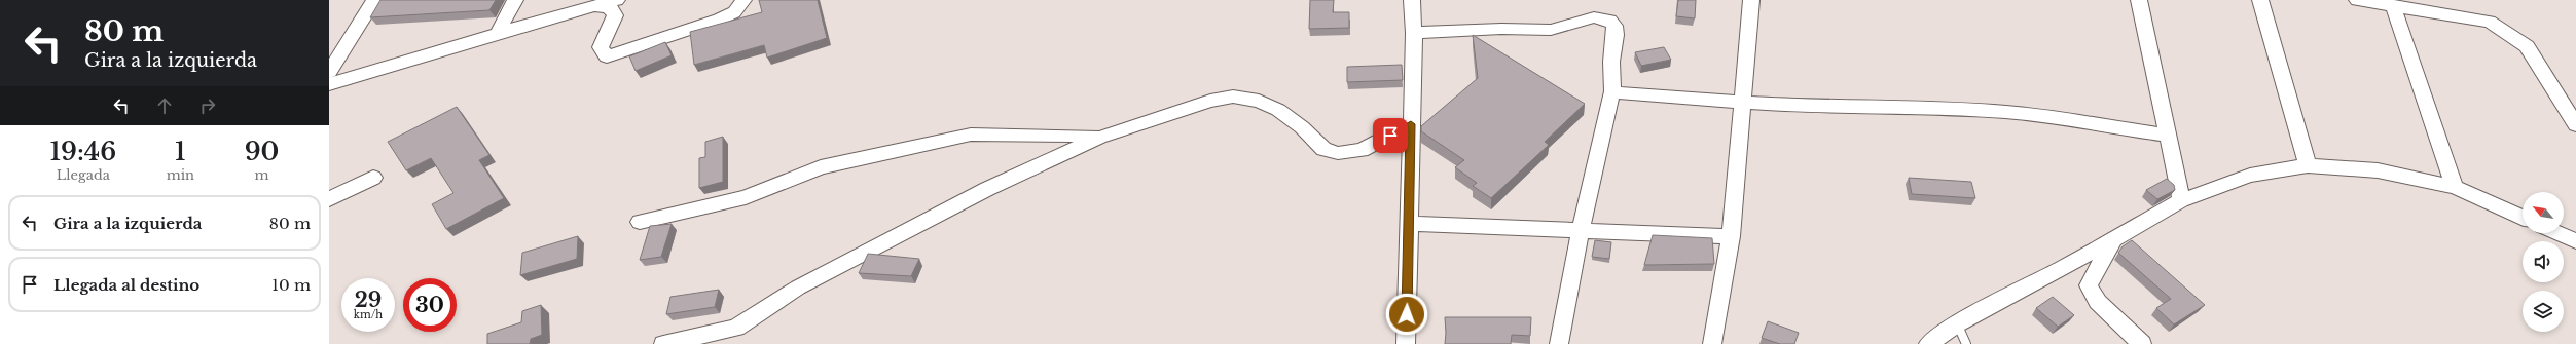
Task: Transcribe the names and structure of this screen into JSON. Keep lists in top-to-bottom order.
{
  "north": "top left",
  "page": {
    "turn": ["80 m", "Gira a la izquierda"],
    "eta": [
      "19:46",
      "Llegada",
      "1",
      "min",
      "90",
      "m"
    ],
    "list": [
      {
        "name": "Gira a la izquierda",
        "value": "80 m"
      },
      {
        "name": "Llegada al destino",
        "value": "10 m"
      }
    ],
    "speed": "29 km/h",
    "limit": "30"
  }
}
